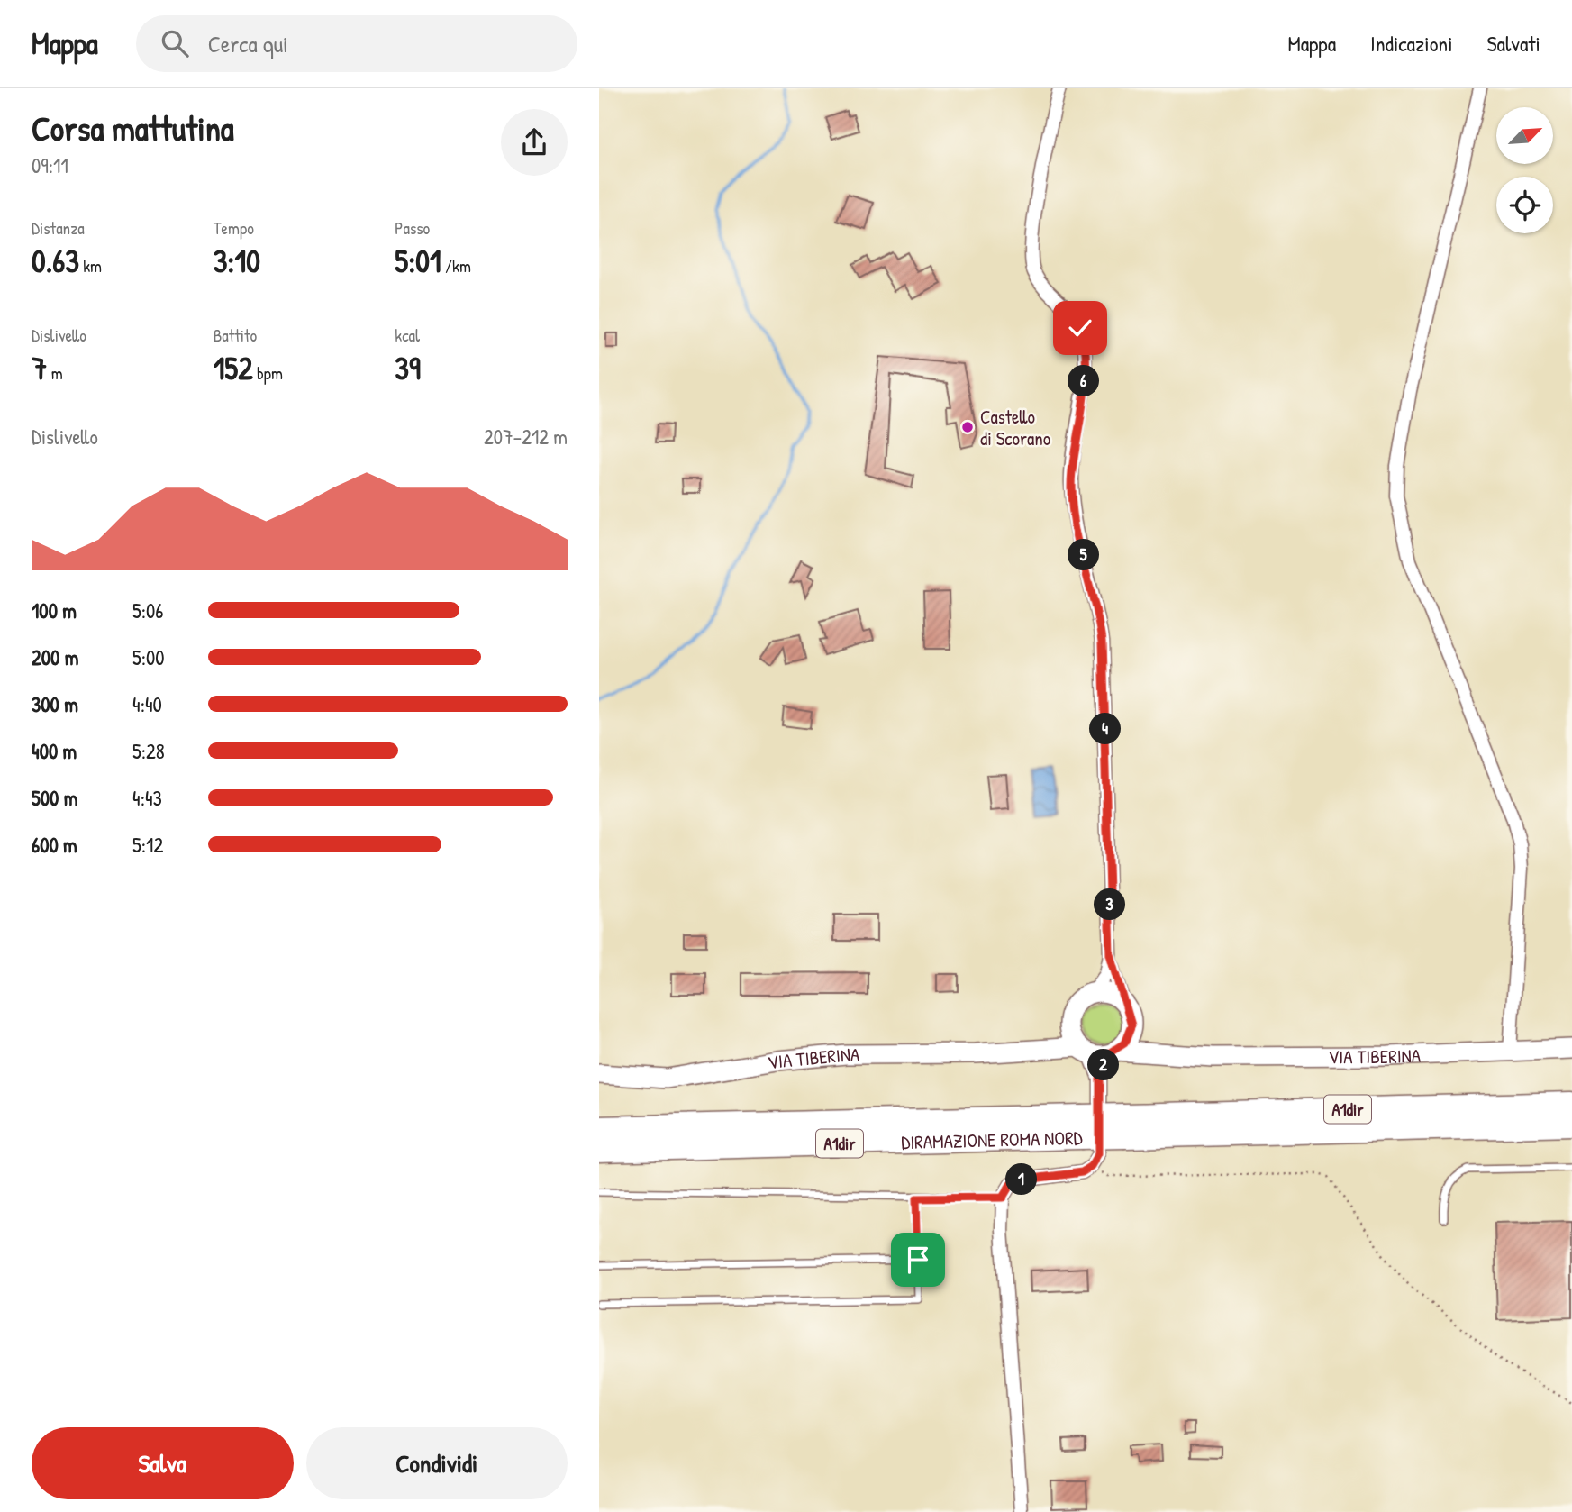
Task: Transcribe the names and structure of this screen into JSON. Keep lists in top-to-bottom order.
{
  "streets": {
    "highway": ["A1dir", "DIRAMAZIONE ROMA NORD"],
    "main road": ["VIA TIBERINA"]
  },
  "places": ["Castello di Scorano"],
  "north": "top right",
  "page": {
    "header": "Mappa",
    "search": "Cerca qui",
    "nav": ["Mappa", "Indicazioni", "Salvati"],
    "heading": ["Corsa mattutina", "09:11"],
    "stats": [
      ["Distanza", "0.63 km"],
      ["Tempo", "3:10"],
      ["Passo", "5:01 /km"],
      ["Dislivello", "7 m"],
      ["Battito", "152 bpm"],
      ["kcal", "39"]
    ],
    "pins": [
      "6",
      "5",
      "4",
      "3",
      "2",
      "1"
    ],
    "chart": ["Dislivello", "207–212 m"],
    "list": [
      {
        "name": "100 m",
        "note": "5:06"
      },
      {
        "name": "200 m",
        "note": "5:00"
      },
      {
        "name": "300 m",
        "note": "4:40"
      },
      {
        "name": "400 m",
        "note": "5:28"
      },
      {
        "name": "500 m",
        "note": "4:43"
      },
      {
        "name": "600 m",
        "note": "5:12"
      }
    ],
    "buttons": ["Salva", "Condividi"]
  }
}
